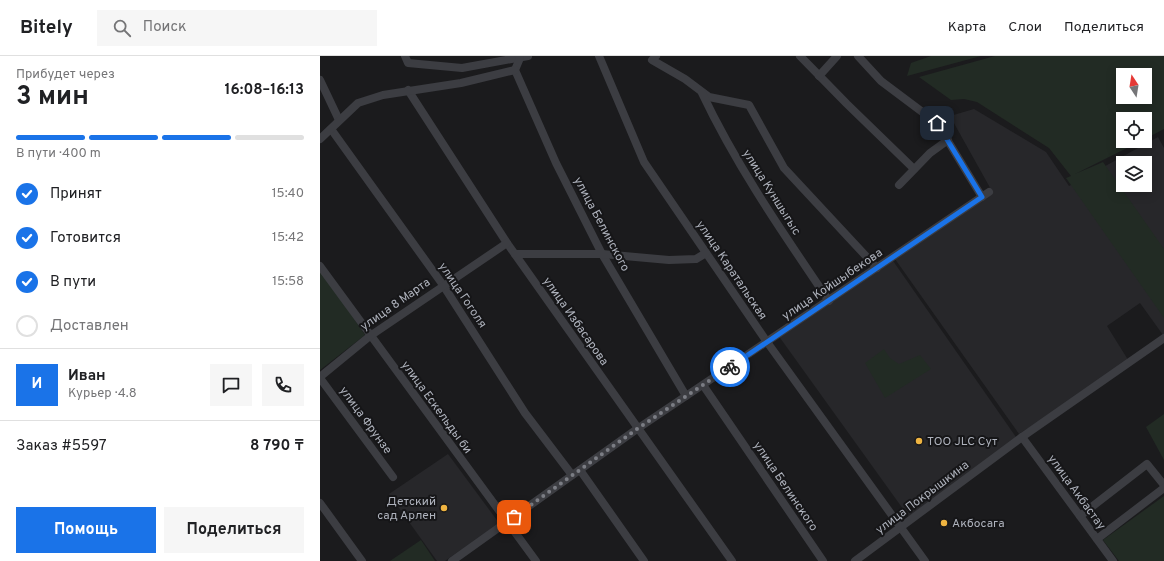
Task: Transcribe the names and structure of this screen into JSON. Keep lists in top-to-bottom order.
{
  "streets": {
    "street": [
      "улица Куншыгыс",
      "улица Белинского",
      "улица Каратальская",
      "улица Койшыбекова",
      "улица Гоголя",
      "улица 8 Марта",
      "улица Избасарова",
      "улица Ескельды би",
      "улица Фрунзе",
      "улица Акбастау",
      "улица Покрышкина"
    ]
  },
  "crossings": [
    ["улица Куншыгыс", "улица Койшыбекова"],
    ["улица Белинского", "улица Койшыбекова"],
    ["улица Каратальская", "улица Койшыбекова"],
    ["улица Каратальская", "улица Покрышкина"],
    ["улица Койшыбекова", "улица Гоголя"],
    ["улица Койшыбекова", "улица Избасарова"],
    ["улица Койшыбекова", "улица Ескельды би"],
    ["улица Гоголя", "улица 8 Марта"],
    ["улица 8 Марта", "улица Избасарова"],
    ["улица 8 Марта", "улица Ескельды би"],
    ["улица 8 Марта", "улица Фрунзе"],
    ["улица Акбастау", "улица Покрышкина"]
  ],
  "places": ["ТОО JLC Сут", "Детский сад Арлен", "Акбосага"],
  "north": "top",
  "page": {
    "header": "Bitely",
    "search": "Поиск",
    "nav": ["Карта", "Слои", "Поделиться"],
    "heading": ["3 мин", "Прибудет через", "16:08–16:13"],
    "panel": [
      "Иван",
      "Курьер · 4.8",
      "Заказ #5597",
      "8 790 ₸"
    ],
    "bar": "В пути · 400 m",
    "list": [
      ["Принят", "15:40"],
      ["Готовится", "15:42"],
      ["В пути", "15:58"],
      "Доставлен"
    ],
    "round": "И",
    "buttons": ["Помощь", "Поделиться"]
  }
}
